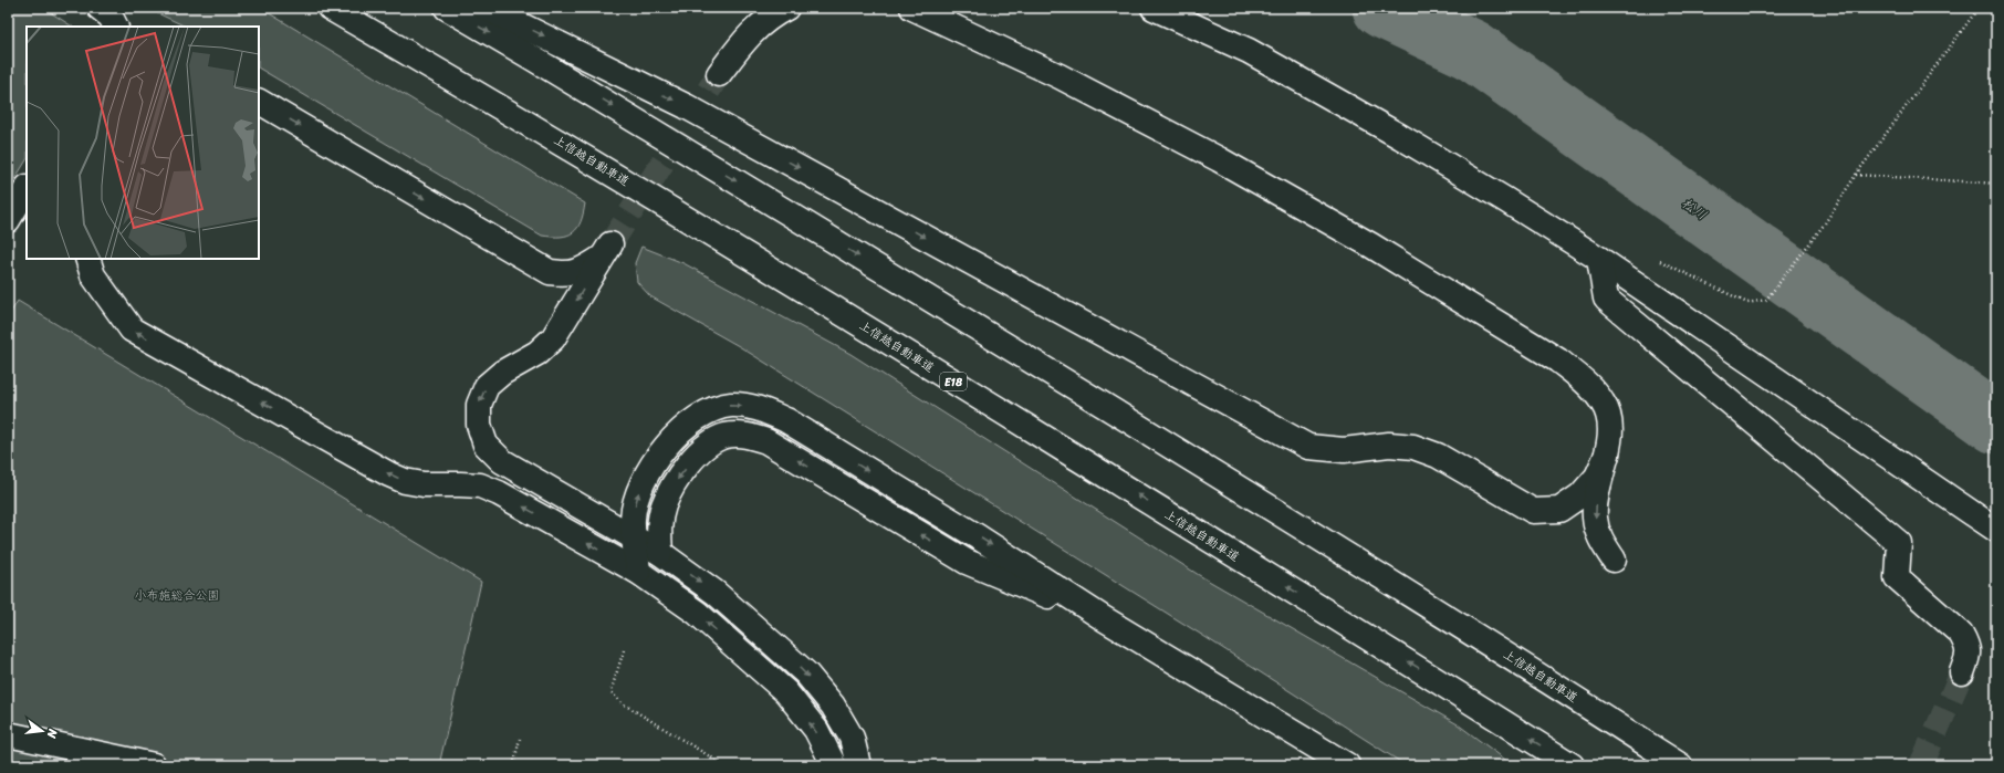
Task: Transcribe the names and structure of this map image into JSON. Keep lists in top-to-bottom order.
{
  "streets": {
    "main road": ["上信越自動車道", "E18"]
  },
  "water": ["松川"],
  "parks": ["小布施総合公園"],
  "north": "right"
}
